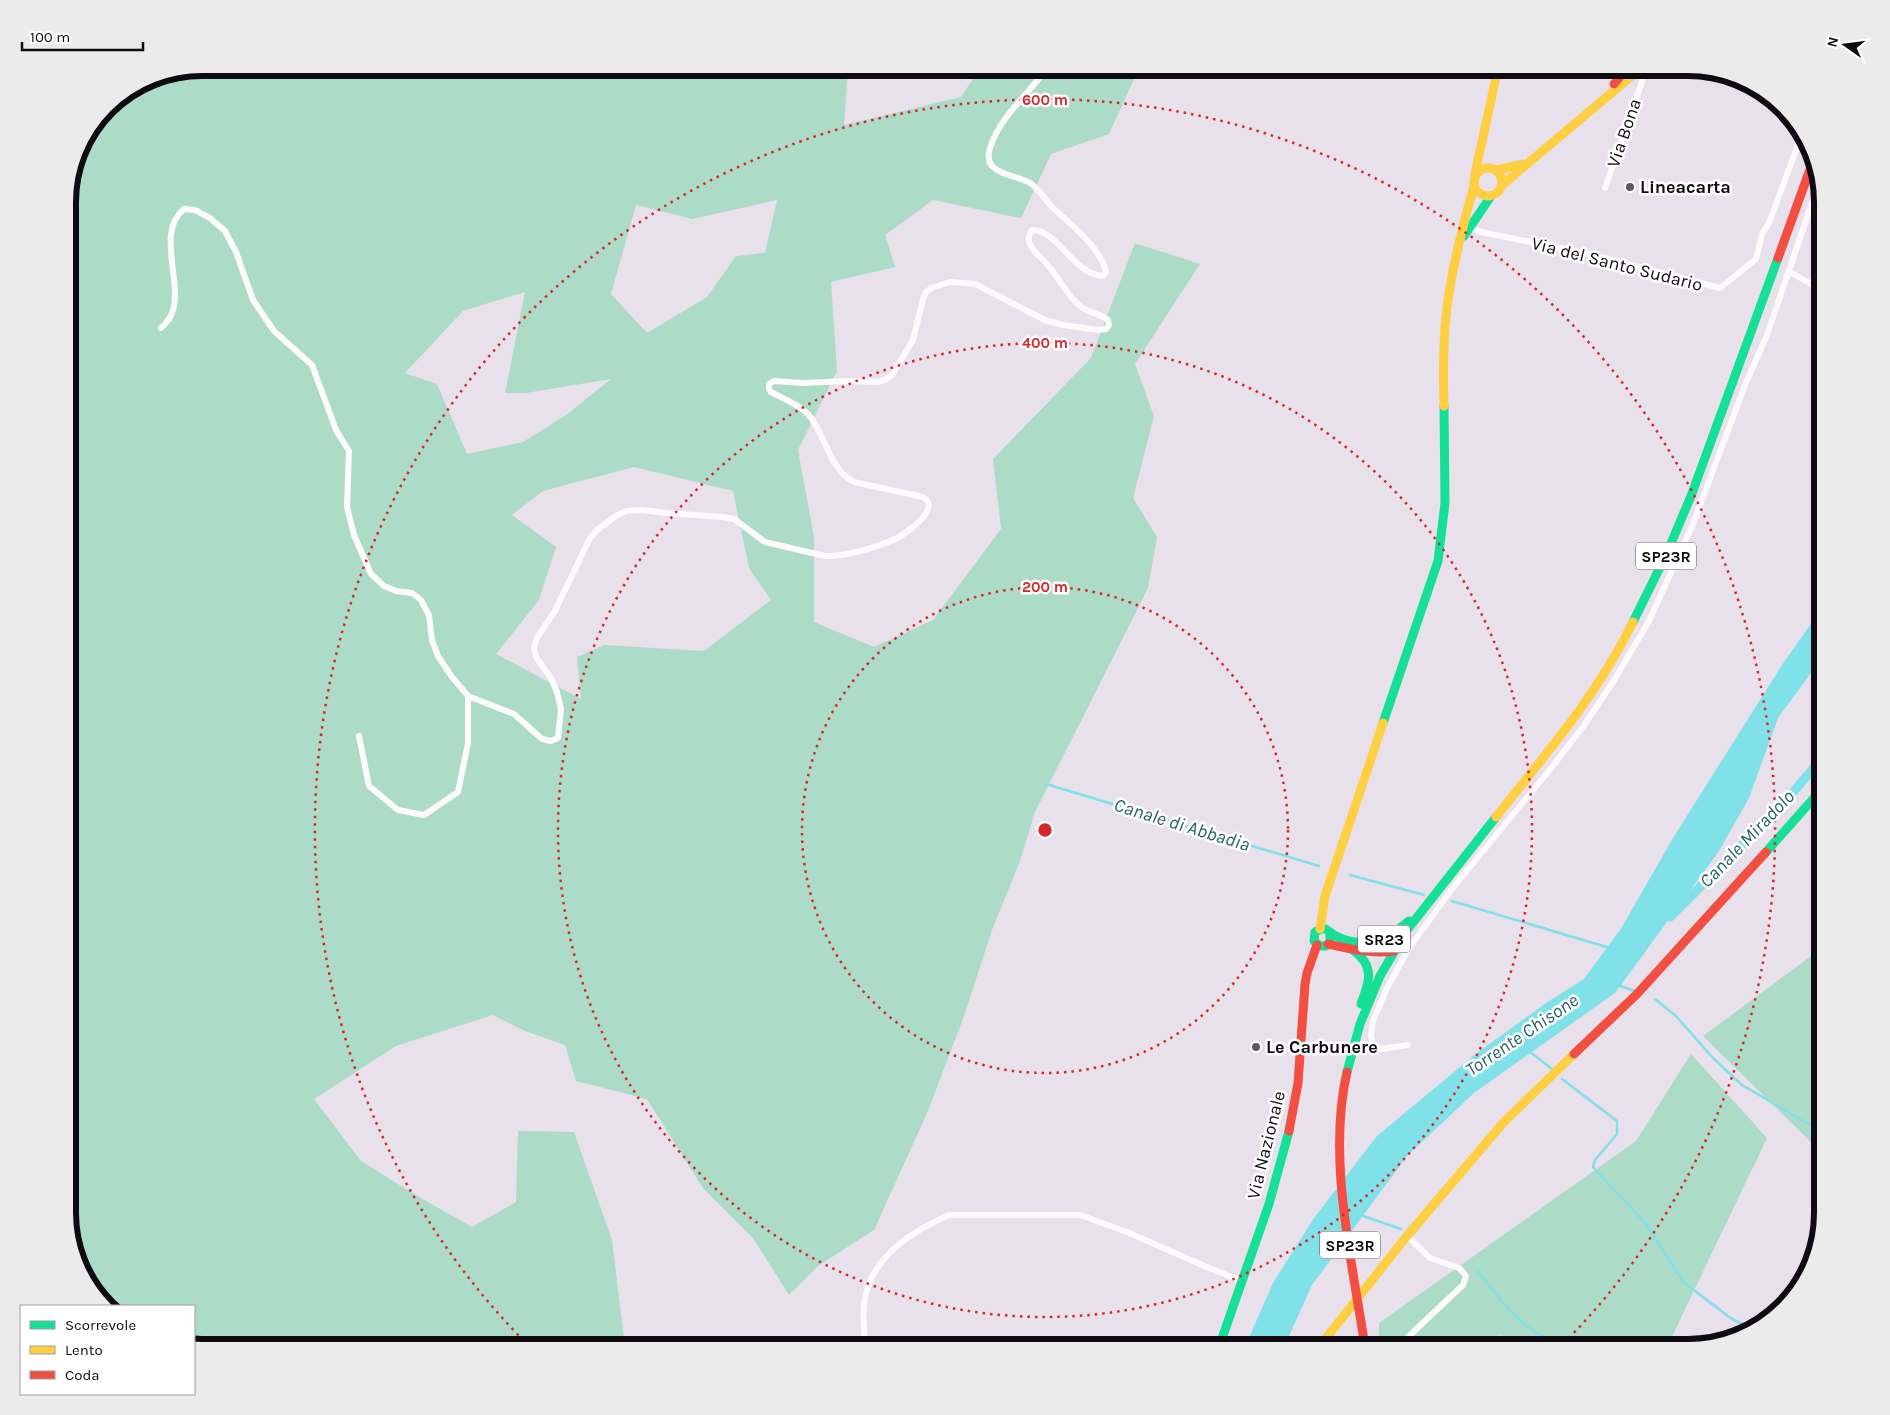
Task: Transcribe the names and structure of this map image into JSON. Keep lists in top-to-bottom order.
{
  "streets": {
    "main road": ["SP23R", "SR23", "Via Nazionale"],
    "street": ["Via Bona", "Via del Santo Sudario"]
  },
  "crossings": [
    ["SP23R", "SR23"],
    ["SR23", "Via Nazionale"]
  ],
  "water": ["Canale di Abbadia", "Canale Miradolo", "Torrente Chisone"],
  "places": ["Lineacarta", "Le Carbunere"],
  "legend": ["Scorrevole", "Lento", "Coda"],
  "scale_bar": "100 m",
  "north": "left",
  "rings": ["600 m", "400 m", "200 m"]
}
